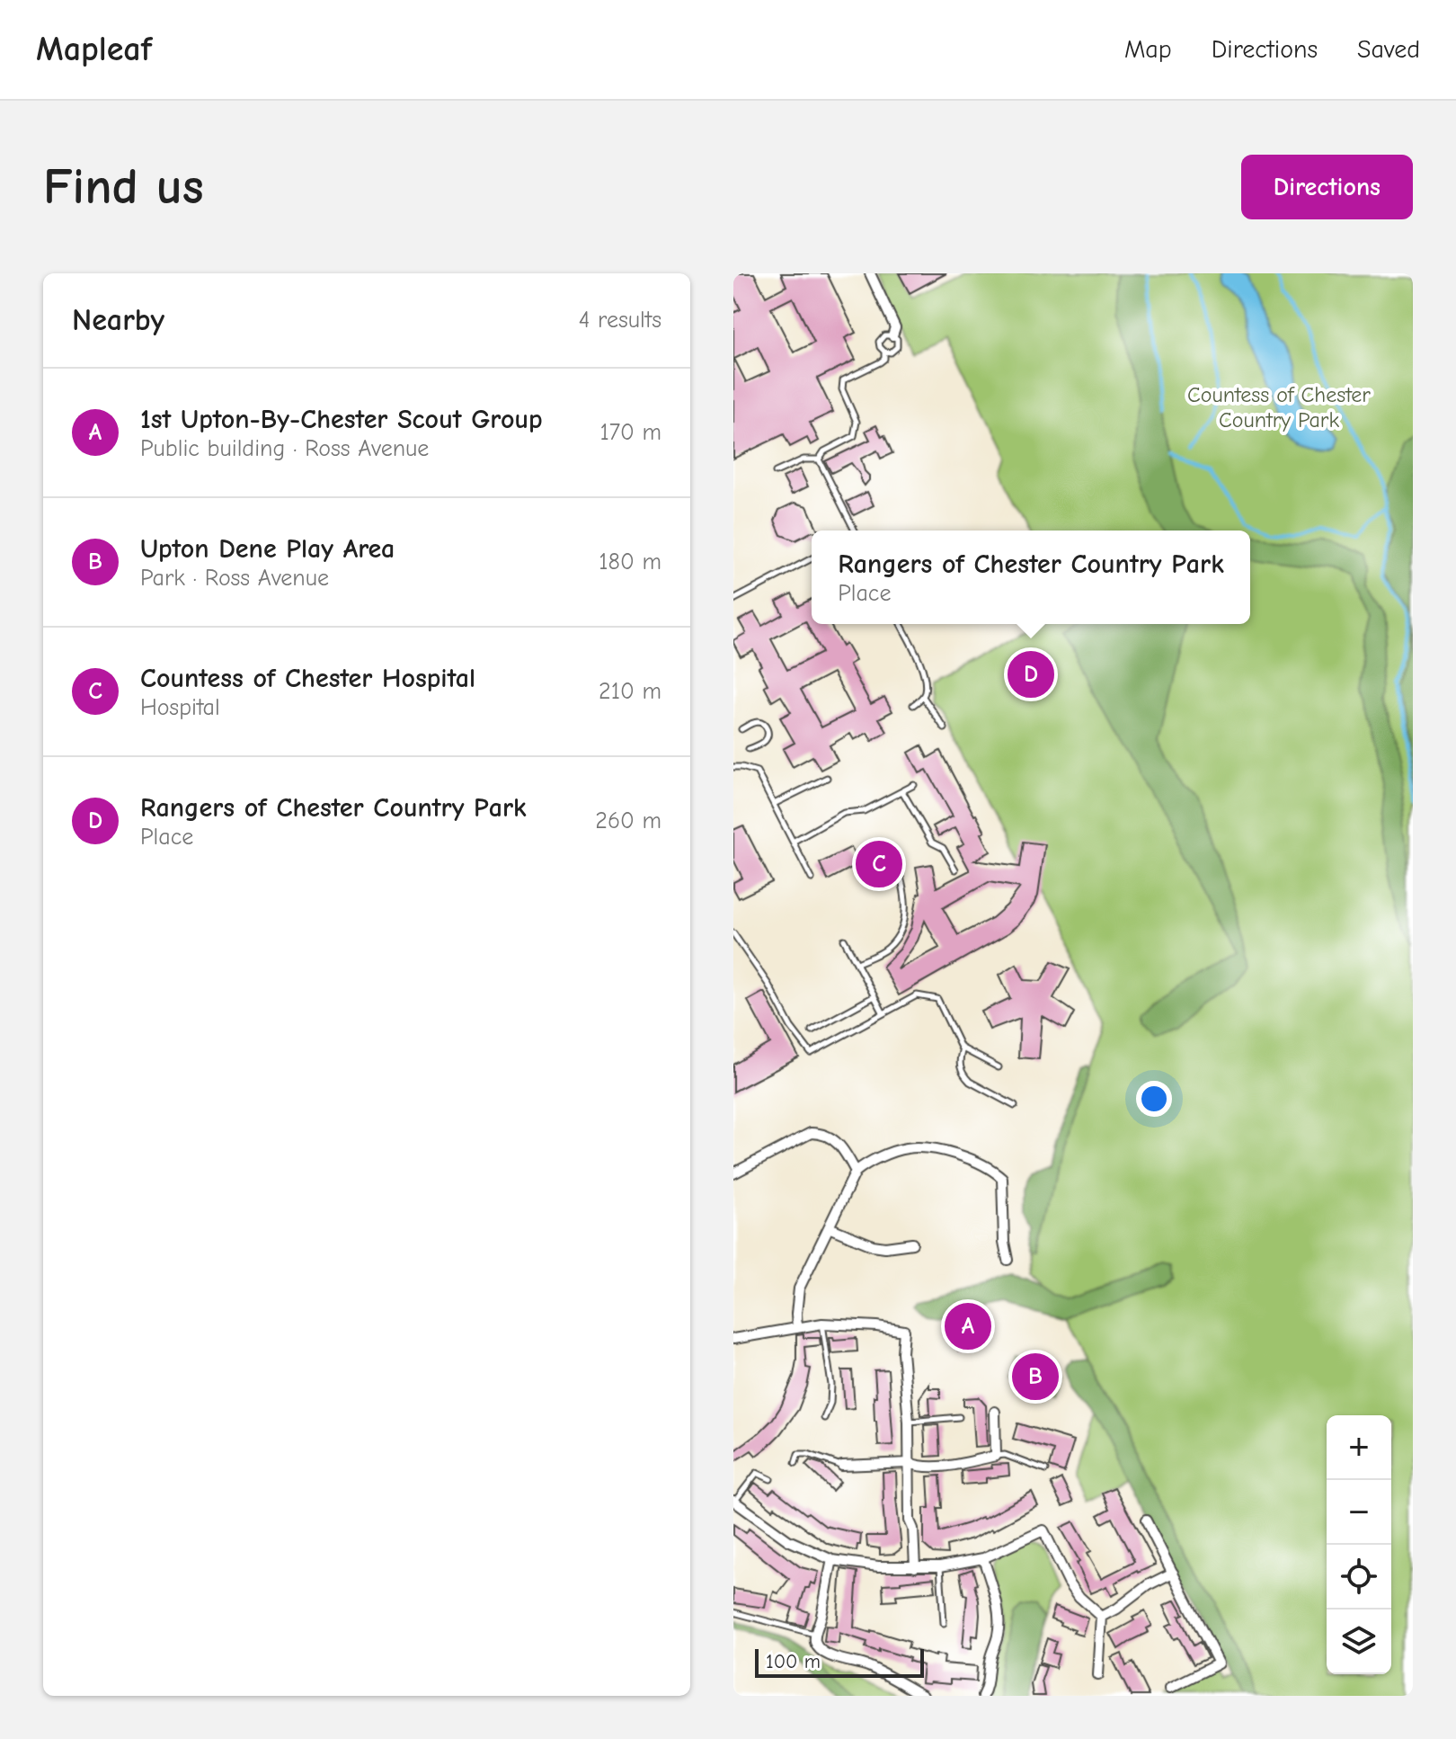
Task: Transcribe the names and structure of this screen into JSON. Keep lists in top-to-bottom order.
{
  "parks": ["Countess of Chester Country Park"],
  "scale_bar": "100 m",
  "page": {
    "header": "Mapleaf",
    "nav": ["Map", "Directions", "Saved"],
    "buttons": "Directions",
    "title": "Find us",
    "heading": ["Nearby", "4 results"],
    "list": [
      {
        "mark": "A",
        "name": "1st Upton-By-Chester Scout Group",
        "note": "Public building · Ross Avenue",
        "value": "170 m"
      },
      {
        "mark": "B",
        "name": "Upton Dene Play Area",
        "note": "Park · Ross Avenue",
        "value": "180 m"
      },
      {
        "mark": "C",
        "name": "Countess of Chester Hospital",
        "note": "Hospital",
        "value": "210 m"
      },
      {
        "mark": "D",
        "name": "Rangers of Chester Country Park",
        "note": "Place",
        "value": "260 m"
      }
    ],
    "popup": ["Rangers of Chester Country Park", "Place"],
    "pins": [
      "D",
      "C",
      "A",
      "B"
    ],
    "map_buttons": ["+", "−"],
    "scale": "100 m"
  }
}
